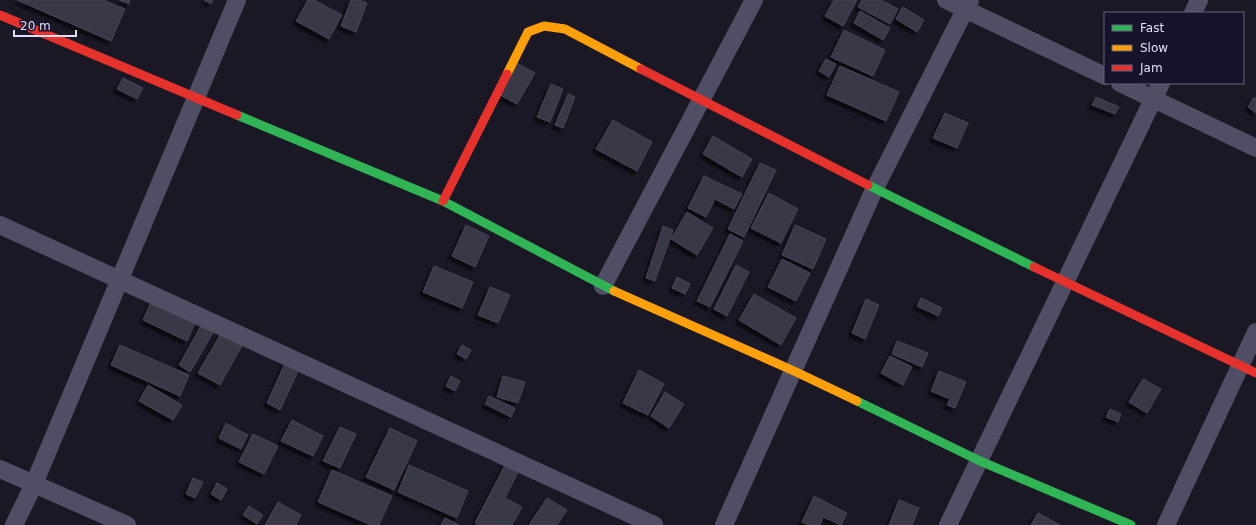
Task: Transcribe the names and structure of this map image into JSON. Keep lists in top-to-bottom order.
{
  "legend": ["Fast", "Slow", "Jam"],
  "scale_bar": "20 m"
}
